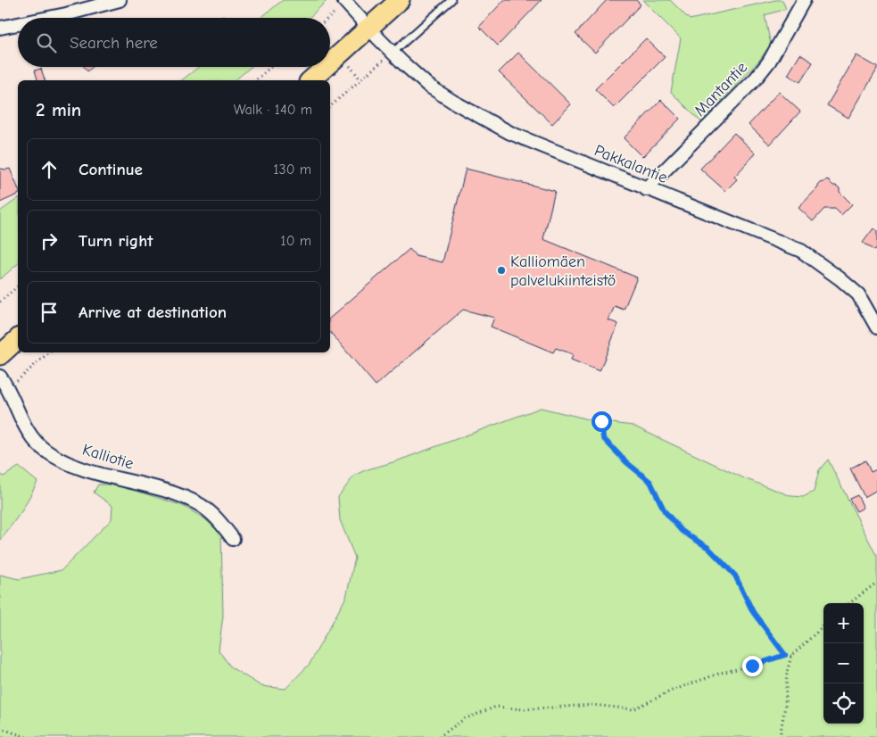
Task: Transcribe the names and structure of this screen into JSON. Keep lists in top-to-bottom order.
{
  "streets": {
    "street": ["Mantantie", "Pakkalantie", "Kalliotie"]
  },
  "crossings": [
    ["Mantantie", "Pakkalantie"]
  ],
  "places": ["Kalliomäen palvelukiinteistö"],
  "page": {
    "search": "Search here",
    "heading": ["2 min", "Walk · 140 m"],
    "list": [
      ["Continue", "130 m"],
      ["Turn right", "10 m"],
      "Arrive at destination"
    ],
    "map_buttons": ["+", "−"]
  }
}
